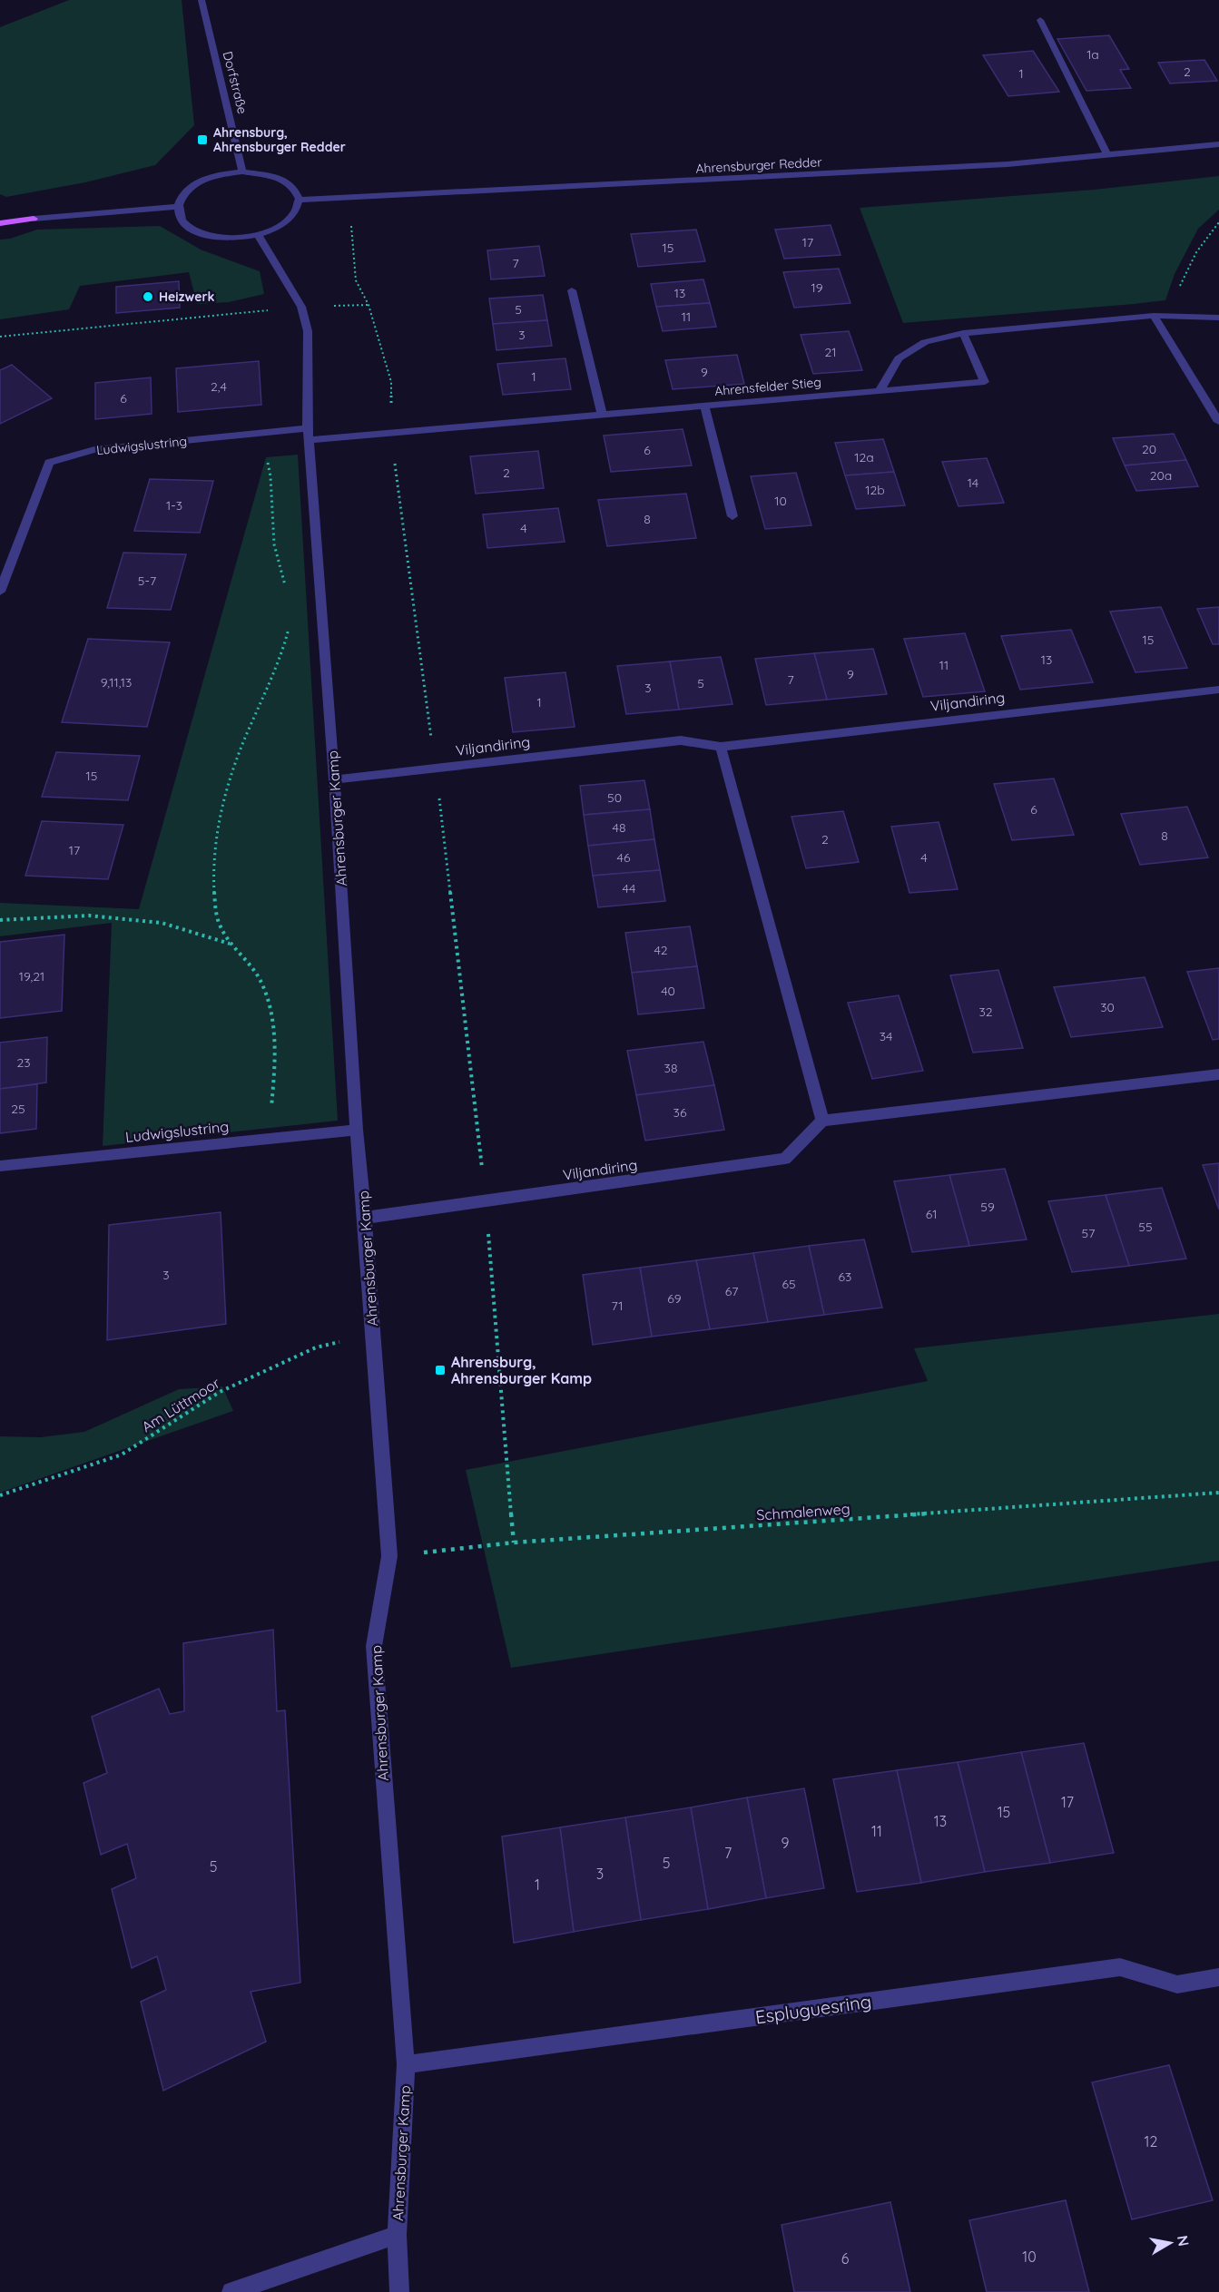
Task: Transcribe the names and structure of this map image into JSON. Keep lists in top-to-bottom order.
{
  "streets": {
    "street": [
      "Dorfstraße",
      "Ahrensburger Redder",
      "Ahrensfelder Stieg",
      "Ludwigslustring",
      "Viljandiring",
      "Ahrensburger Kamp",
      "Espluguesring"
    ],
    "path": ["Am Lüttmoor", "Schmalenweg"]
  },
  "crossings": [
    ["Dorfstraße", "Ahrensburger Redder"],
    ["Dorfstraße", "Ahrensburger Kamp"],
    ["Ahrensburger Redder", "Ahrensburger Kamp"],
    ["Ahrensfelder Stieg", "Ludwigslustring"],
    ["Ahrensfelder Stieg", "Ahrensburger Kamp"],
    ["Ludwigslustring", "Ahrensburger Kamp"],
    ["Viljandiring", "Ahrensburger Kamp"],
    ["Ahrensburger Kamp", "Am Lüttmoor"],
    ["Ahrensburger Kamp", "Schmalenweg"],
    ["Ahrensburger Kamp", "Espluguesring"]
  ],
  "places": {
    "transit": ["Ahrensburg, Ahrensburger Redder", "Ahrensburg, Ahrensburger Kamp"],
    "other": ["Heizwerk"]
  },
  "house_numbers": [
    "1a",
    "2",
    "1",
    "17",
    "15",
    "7",
    "19",
    "13",
    "5",
    "11",
    "3",
    "21",
    "9",
    "1",
    "2,4",
    "6",
    "20",
    "6",
    "12a",
    "2",
    "20a",
    "14",
    "12b",
    "10",
    "1-3",
    "8",
    "4",
    "5-7",
    "15",
    "13",
    "11",
    "9",
    "7",
    "9,11,13",
    "5",
    "3",
    "1",
    "15",
    "50",
    "6",
    "48",
    "8",
    "2",
    "17",
    "46",
    "4",
    "44",
    "42",
    "19,21",
    "40",
    "30",
    "32",
    "34",
    "23",
    "38",
    "25",
    "36",
    "59",
    "61",
    "55",
    "57",
    "3",
    "63",
    "65",
    "67",
    "69",
    "71",
    "17",
    "15",
    "13",
    "11",
    "9",
    "7",
    "5",
    "5",
    "3",
    "1",
    "12",
    "10",
    "6"
  ],
  "north": "right"
}
